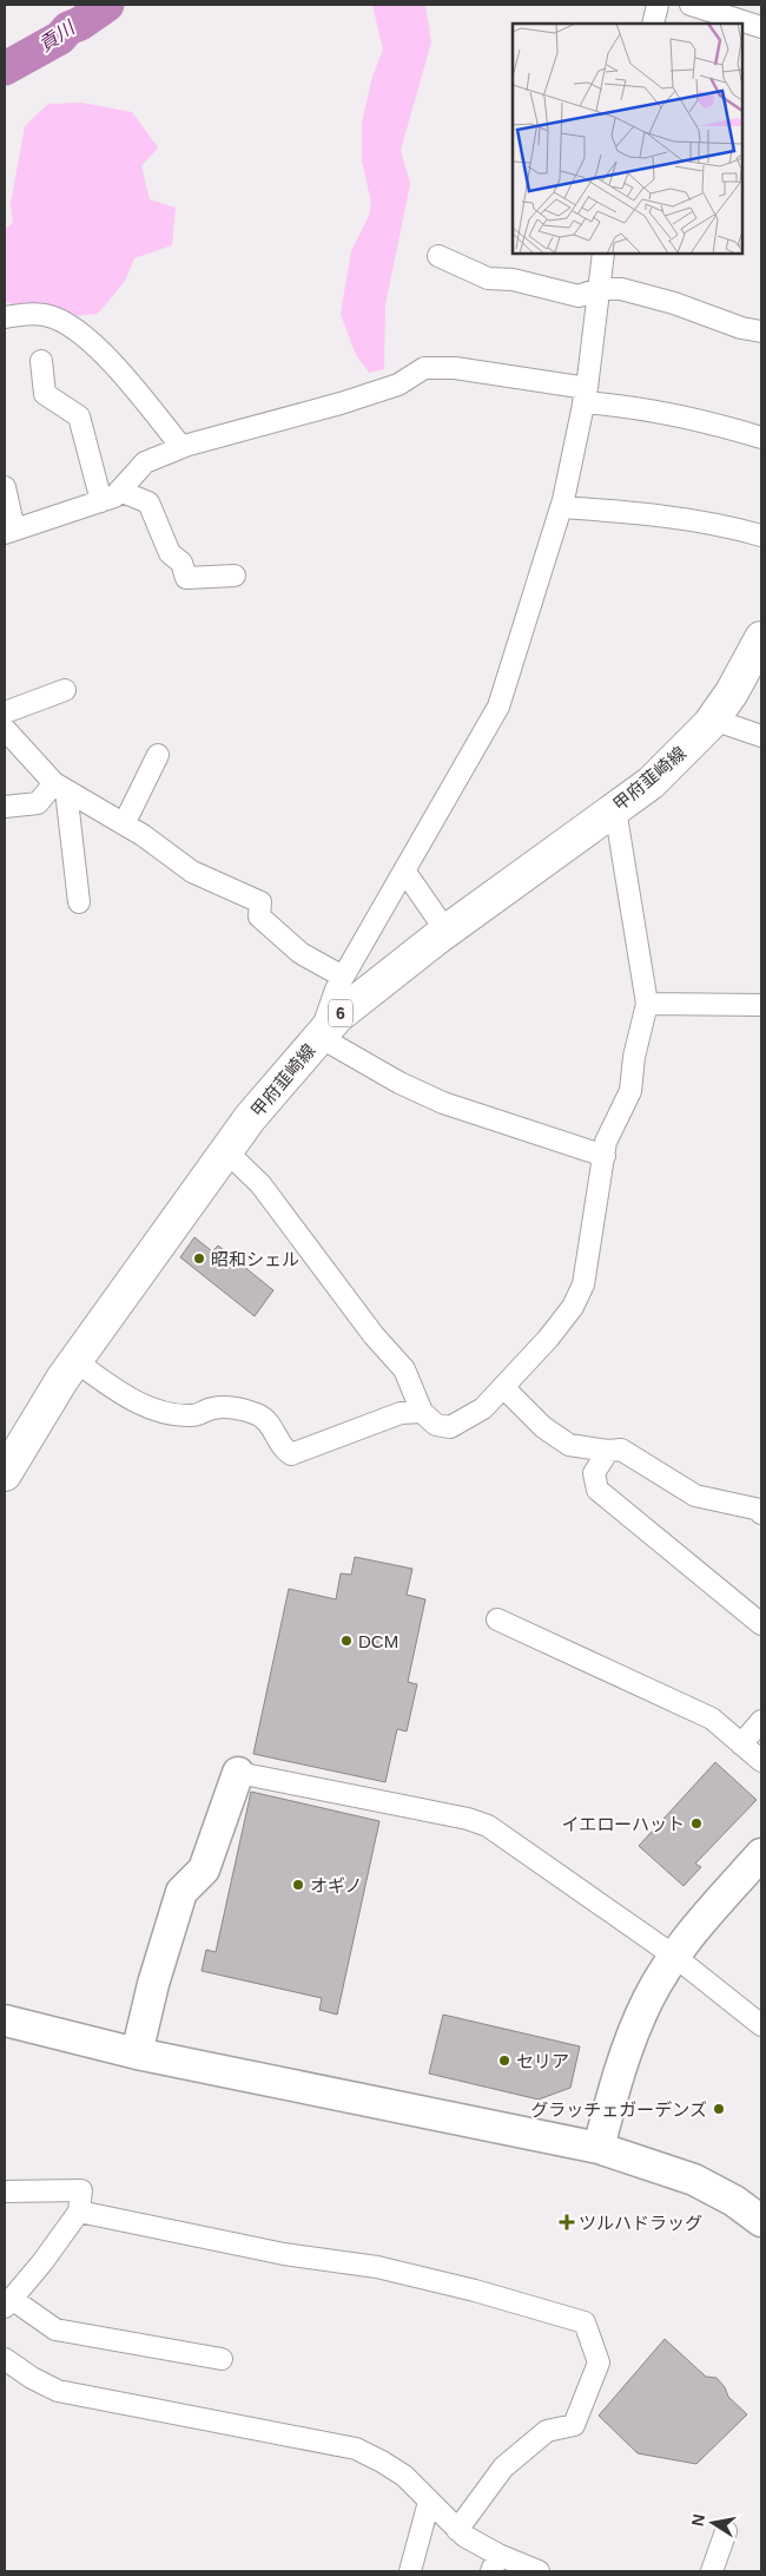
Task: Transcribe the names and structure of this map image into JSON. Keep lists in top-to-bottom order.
{
  "streets": {
    "main road": ["甲府韮崎線", "6"]
  },
  "water": ["貢川"],
  "places": {
    "other": [
      "昭和シェル",
      "DCM",
      "イエローハット",
      "オギノ",
      "セリア",
      "グラッチェガーデンズ"
    ],
    "health": ["ツルハドラッグ"]
  },
  "north": "left"
}
